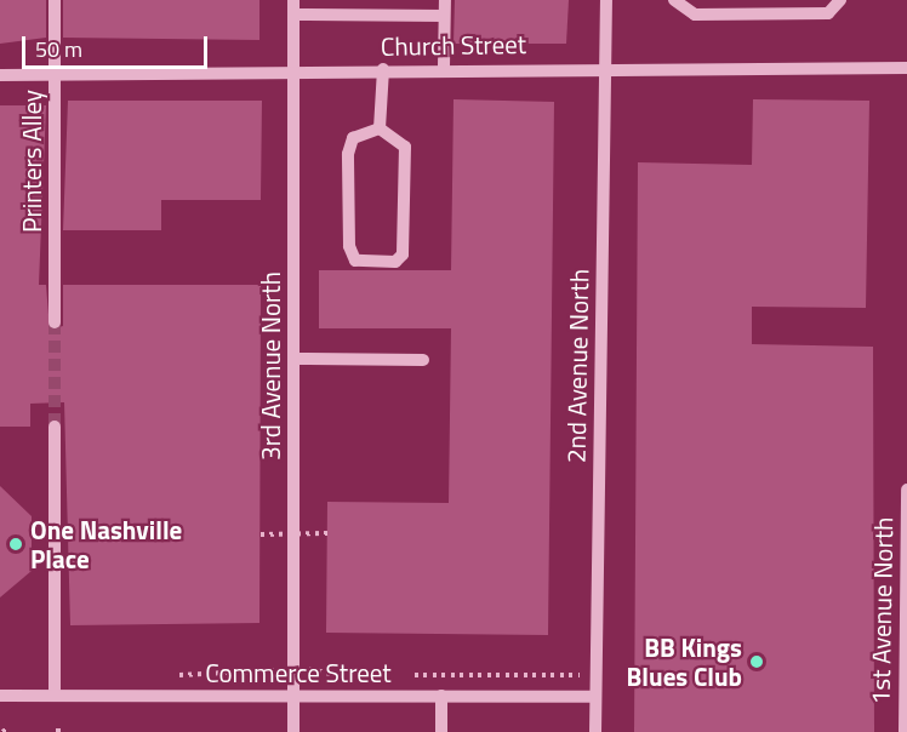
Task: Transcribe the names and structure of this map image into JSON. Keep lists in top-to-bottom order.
{
  "streets": {
    "street": [
      "Church Street",
      "Printers Alley",
      "3rd Avenue North",
      "2nd Avenue North",
      "1st Avenue North",
      "Commerce Street"
    ]
  },
  "crossings": [
    ["Church Street", "Printers Alley"],
    ["Church Street", "3rd Avenue North"],
    ["Church Street", "2nd Avenue North"],
    ["3rd Avenue North", "Commerce Street"],
    ["2nd Avenue North", "Commerce Street"]
  ],
  "places": ["One Nashville Place", "BB Kings Blues Club"],
  "scale_bar": "50 m"
}
